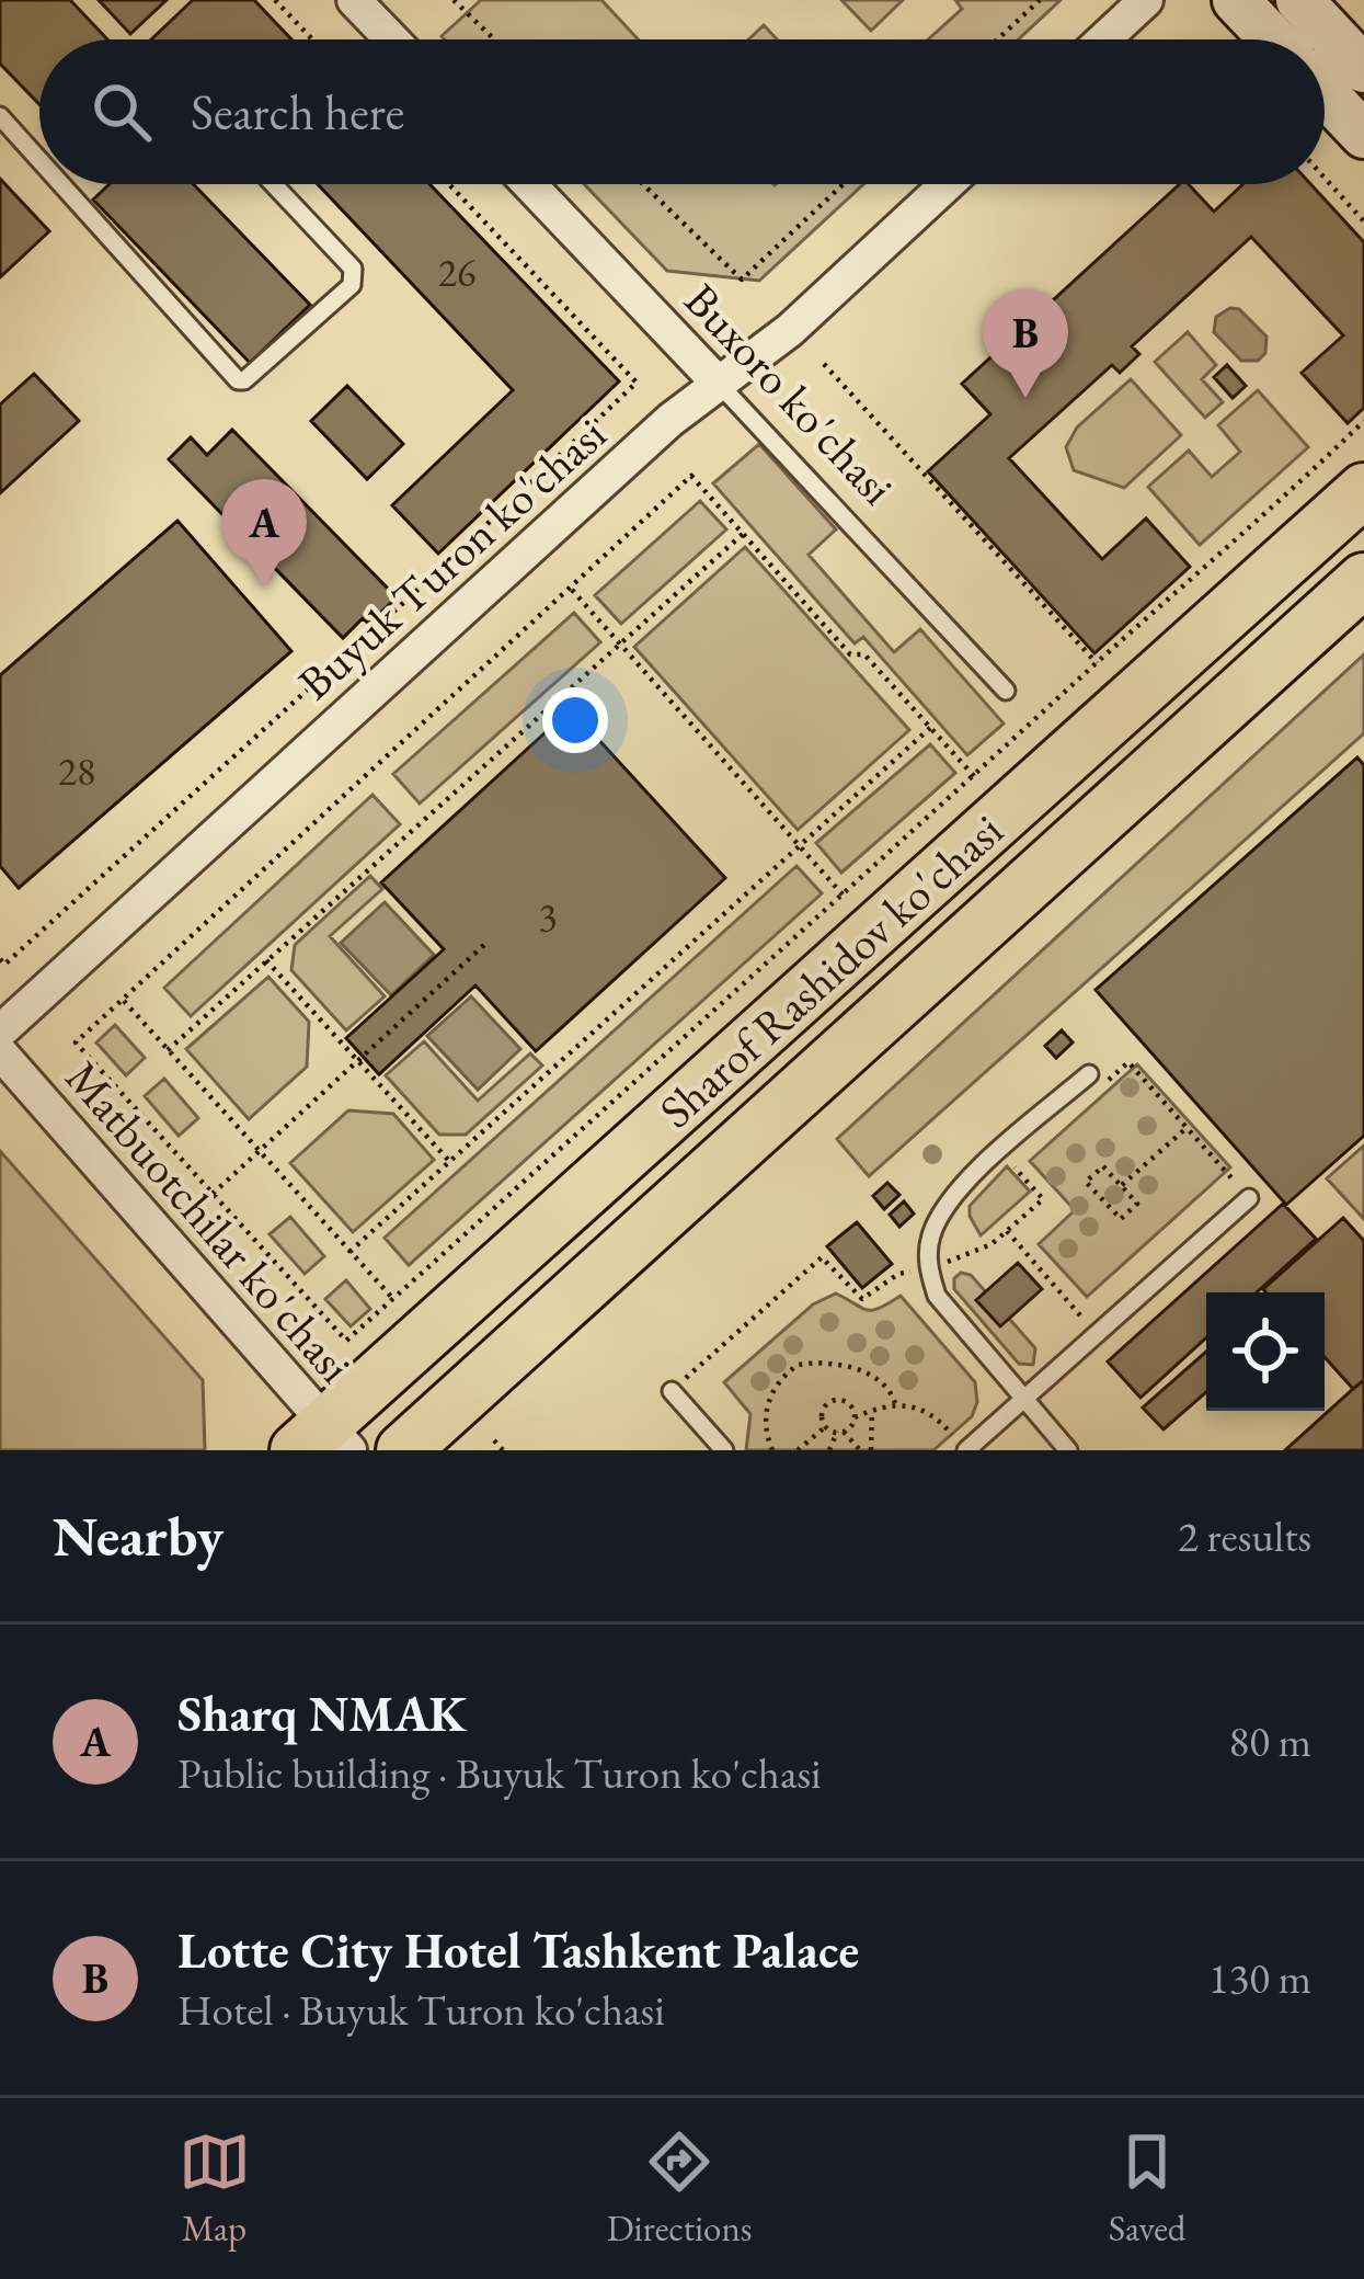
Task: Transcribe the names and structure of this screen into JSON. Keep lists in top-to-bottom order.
{
  "streets": {
    "main road": ["Sharof Rashidov ko'chasi"],
    "street": ["Buxoro ko'chasi", "Buyuk Turon ko'chasi", "Matbuotchilar ko'chasi"]
  },
  "crossings": [
    ["Buxoro ko'chasi", "Buyuk Turon ko'chasi"],
    ["Sharof Rashidov ko'chasi", "Matbuotchilar ko'chasi"]
  ],
  "house_numbers": ["26", "28", "3"],
  "page": {
    "search": "Search here",
    "pins": ["B", "A"],
    "heading": ["Nearby", "2 results"],
    "list": [
      {
        "mark": "A",
        "name": "Sharq NMAK",
        "note": "Public building · Buyuk Turon ko'chasi",
        "value": "80 m"
      },
      {
        "mark": "B",
        "name": "Lotte City Hotel Tashkent Palace",
        "note": "Hotel · Buyuk Turon ko'chasi",
        "value": "130 m"
      }
    ],
    "nav": ["Map", "Directions", "Saved"]
  }
}
